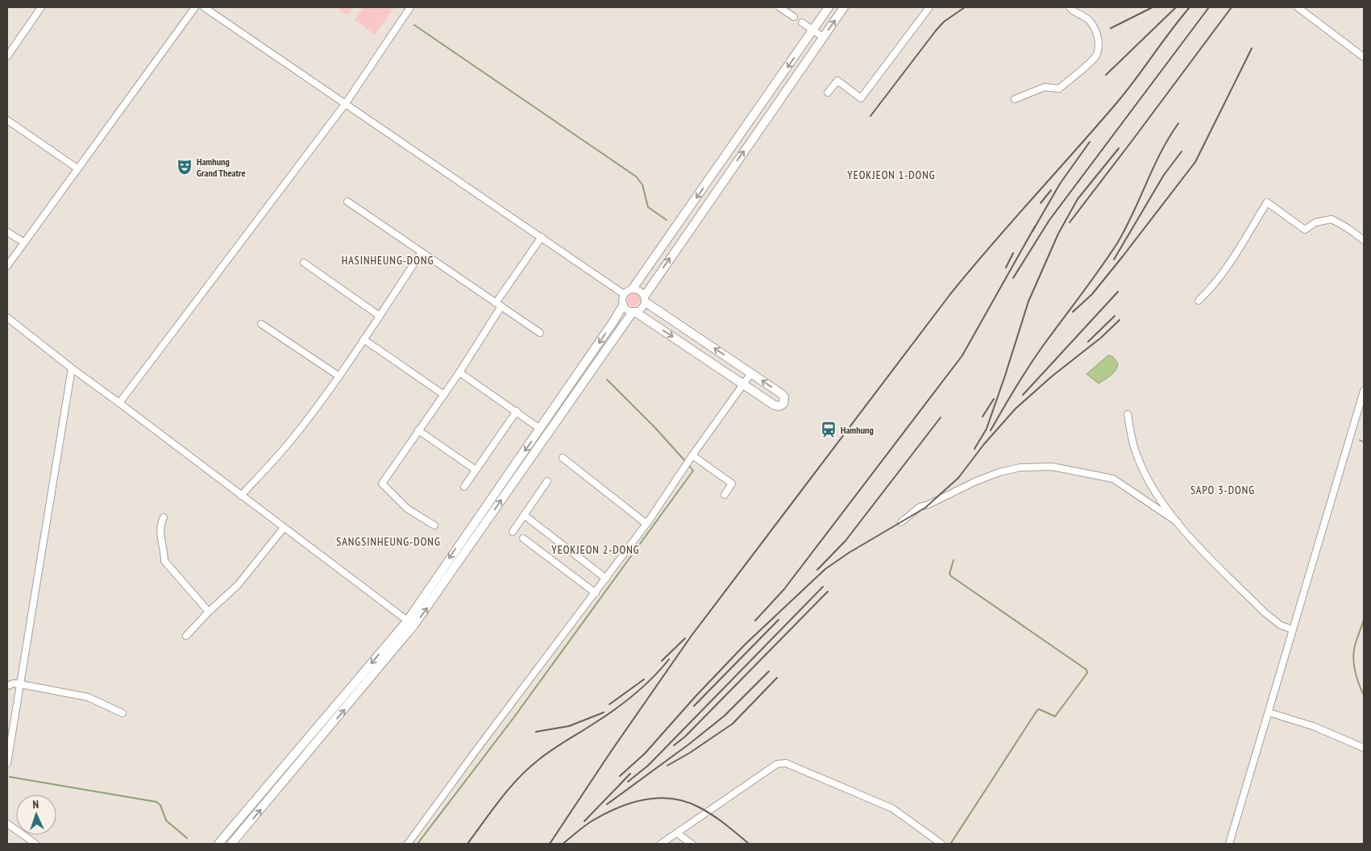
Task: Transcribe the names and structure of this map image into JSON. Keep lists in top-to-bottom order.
{
  "districts": [
    "YEOKJEON 1-DONG",
    "HASINHEUNG-DONG",
    "SAPO 3-DONG",
    "SANGSINHEUNG-DONG",
    "YEOKJEON 2-DONG"
  ],
  "places": {
    "theatre": ["Hamhung Grand Theatre"],
    "station": ["Hamhung"]
  },
  "north": "top"
}
